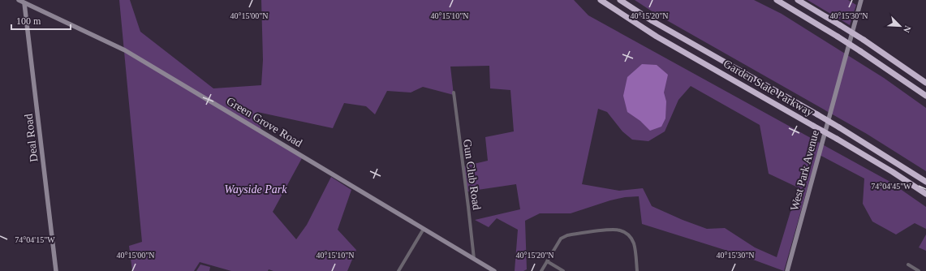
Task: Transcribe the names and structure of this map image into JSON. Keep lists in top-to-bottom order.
{
  "streets": {
    "highway": ["Garden State Parkway"],
    "street": [
      "Green Grove Road",
      "Deal Road",
      "West Park Avenue",
      "Gun Club Road"
    ]
  },
  "crossings": [
    ["Green Grove Road", "Deal Road"],
    ["Green Grove Road", "Gun Club Road"]
  ],
  "parks": ["Wayside Park"],
  "scale_bar": "100 m",
  "north": "bottom right",
  "coordinates": [
    "40°15'00\"N",
    "40°15'10\"N",
    "40°15'20\"N",
    "40°15'30\"N",
    "74°04'45\"W",
    "74°04'15\"W"
  ]
}
